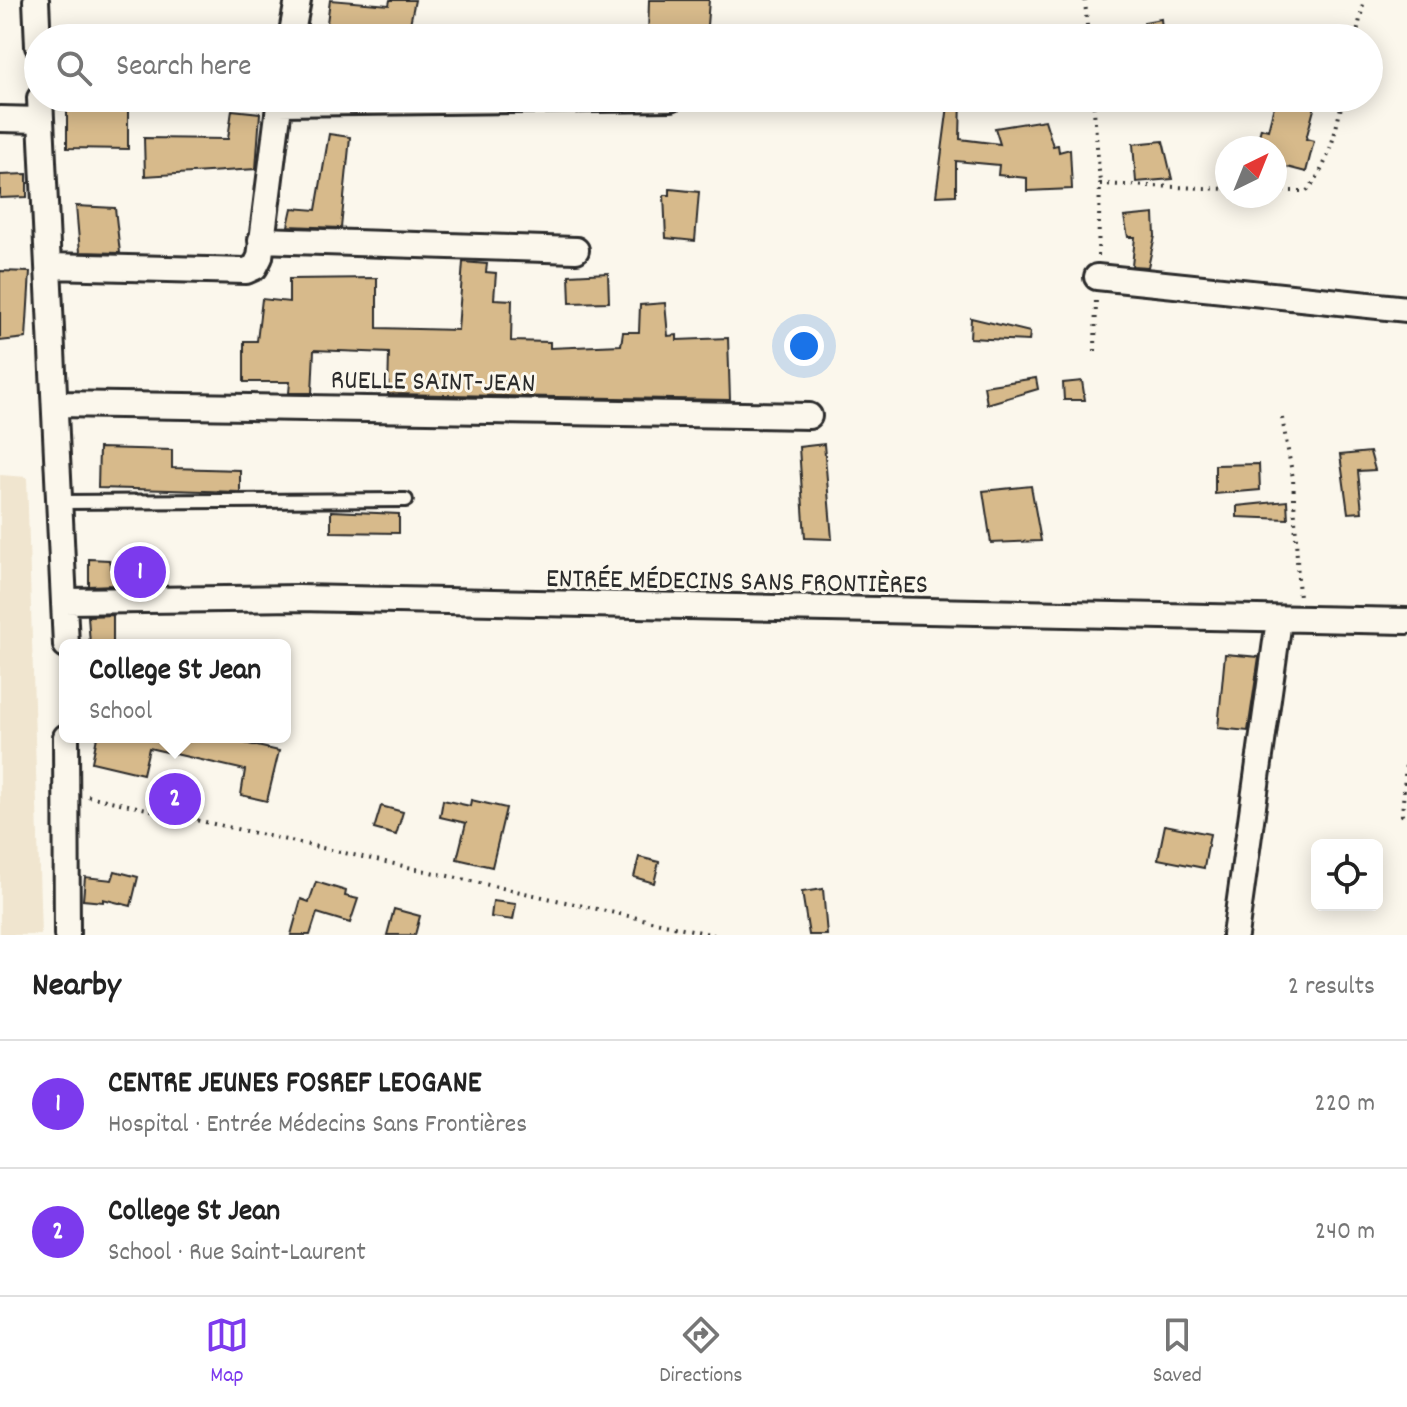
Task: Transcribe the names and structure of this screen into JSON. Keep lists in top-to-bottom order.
{
  "streets": {
    "street": ["RUELLE SAINT-JEAN", "ENTRÉE MÉDECINS SANS FRONTIÈRES"]
  },
  "north": "top right",
  "page": {
    "search": "Search here",
    "pins": ["1", "2"],
    "popup": ["College St Jean", "School"],
    "heading": ["Nearby", "2 results"],
    "list": [
      {
        "mark": "1",
        "name": "CENTRE JEUNES FOSREF LEOGANE",
        "note": "Hospital · Entrée Médecins Sans Frontières",
        "value": "220 m"
      },
      {
        "mark": "2",
        "name": "College St Jean",
        "note": "School · Rue Saint-Laurent",
        "value": "240 m"
      }
    ],
    "nav": ["Map", "Directions", "Saved"]
  }
}
